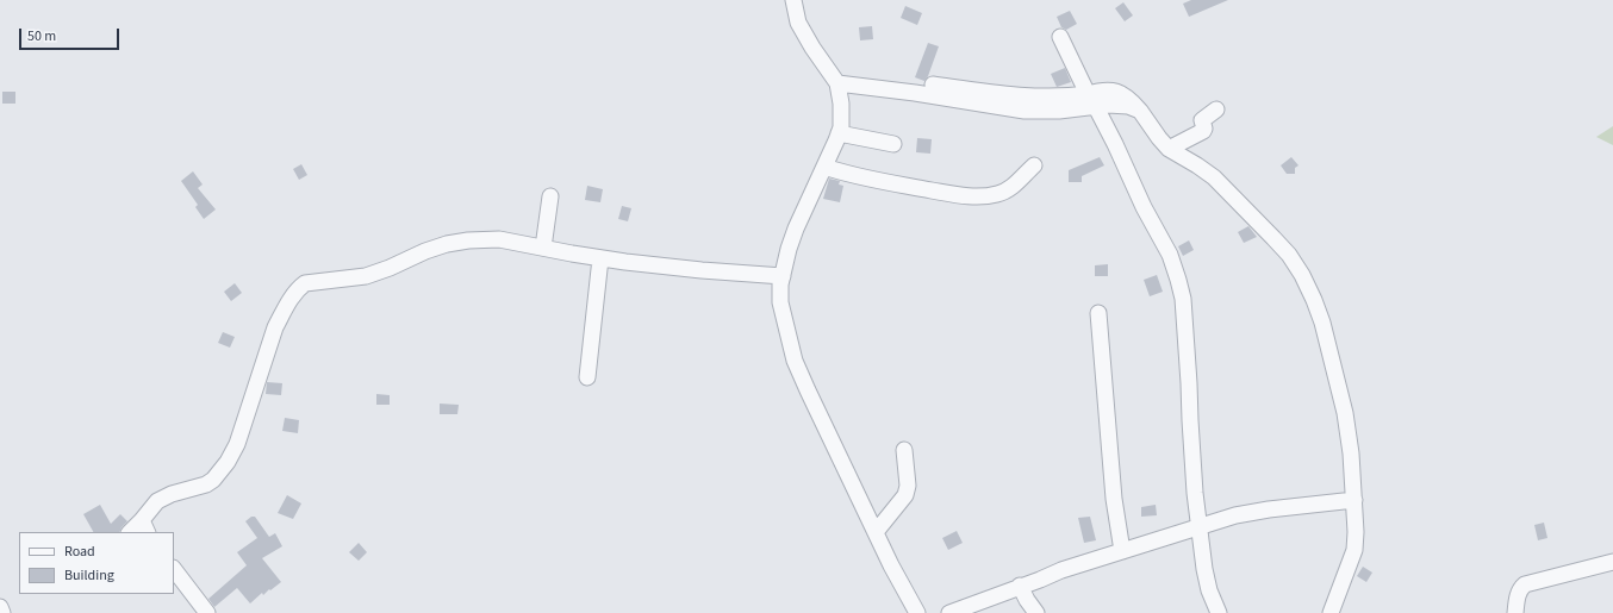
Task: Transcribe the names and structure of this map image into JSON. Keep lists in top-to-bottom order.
{
  "legend": ["Road", "Building"],
  "scale_bar": "50 m"
}
